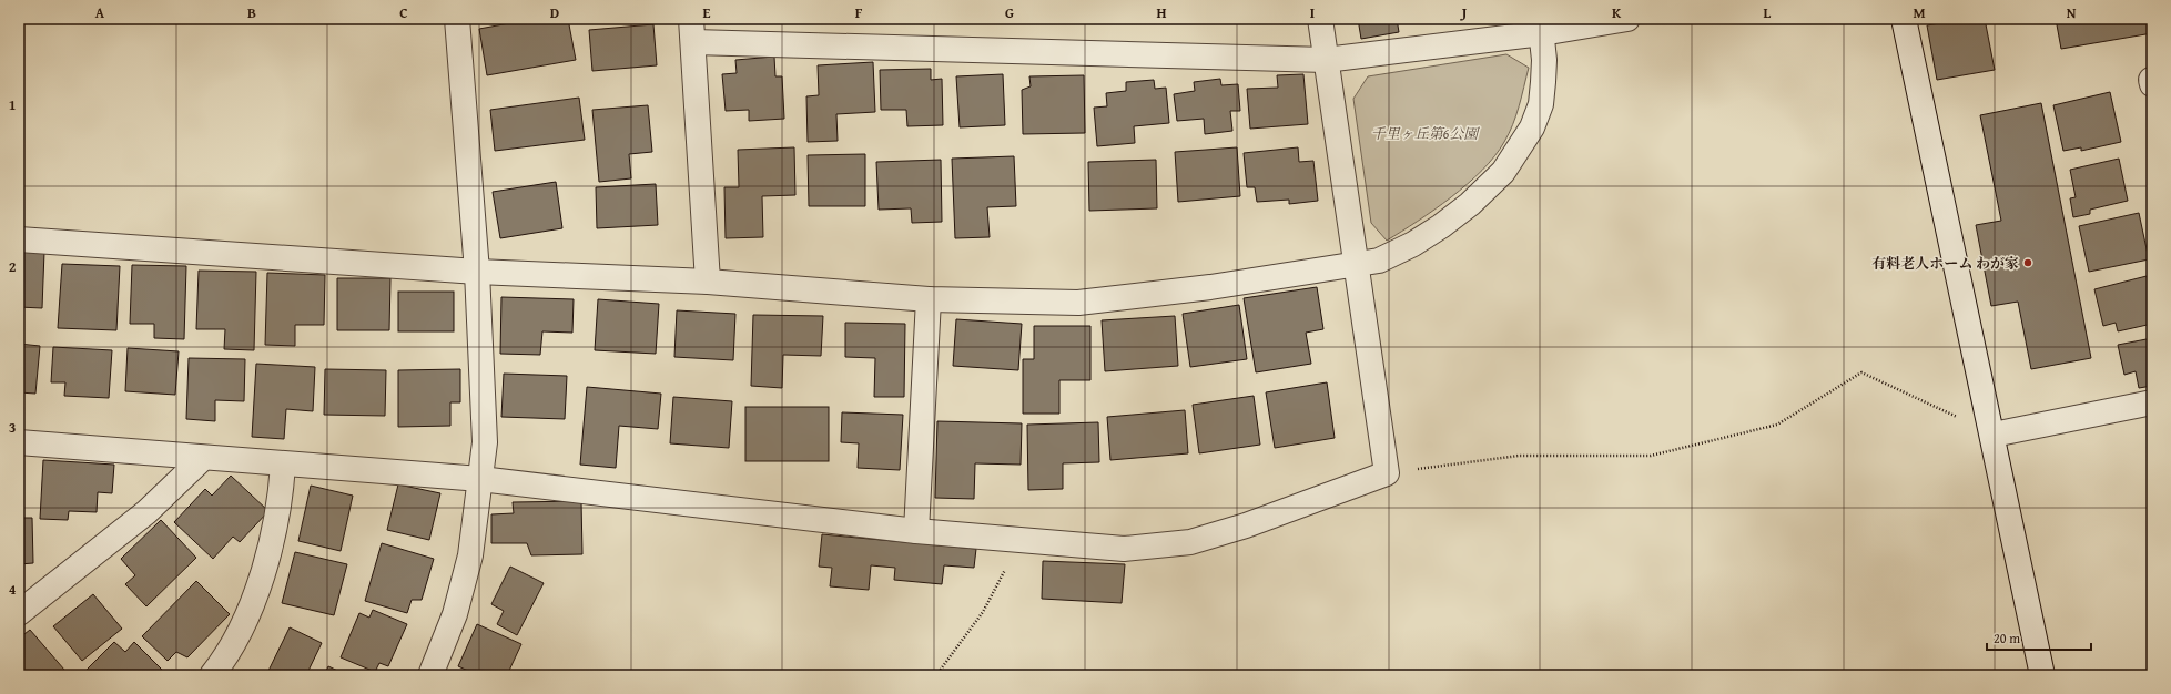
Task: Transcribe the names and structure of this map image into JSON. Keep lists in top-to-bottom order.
{
  "parks": ["千里ヶ丘第6公園"],
  "places": ["有料老人ホーム わが家"],
  "scale_bar": "20 m",
  "grid": {
    "columns": [
      "A",
      "B",
      "C",
      "D",
      "E",
      "F",
      "G",
      "H",
      "I",
      "J",
      "K",
      "L",
      "M",
      "N"
    ],
    "rows": [
      "1",
      "2",
      "3",
      "4"
    ]
  }
}
